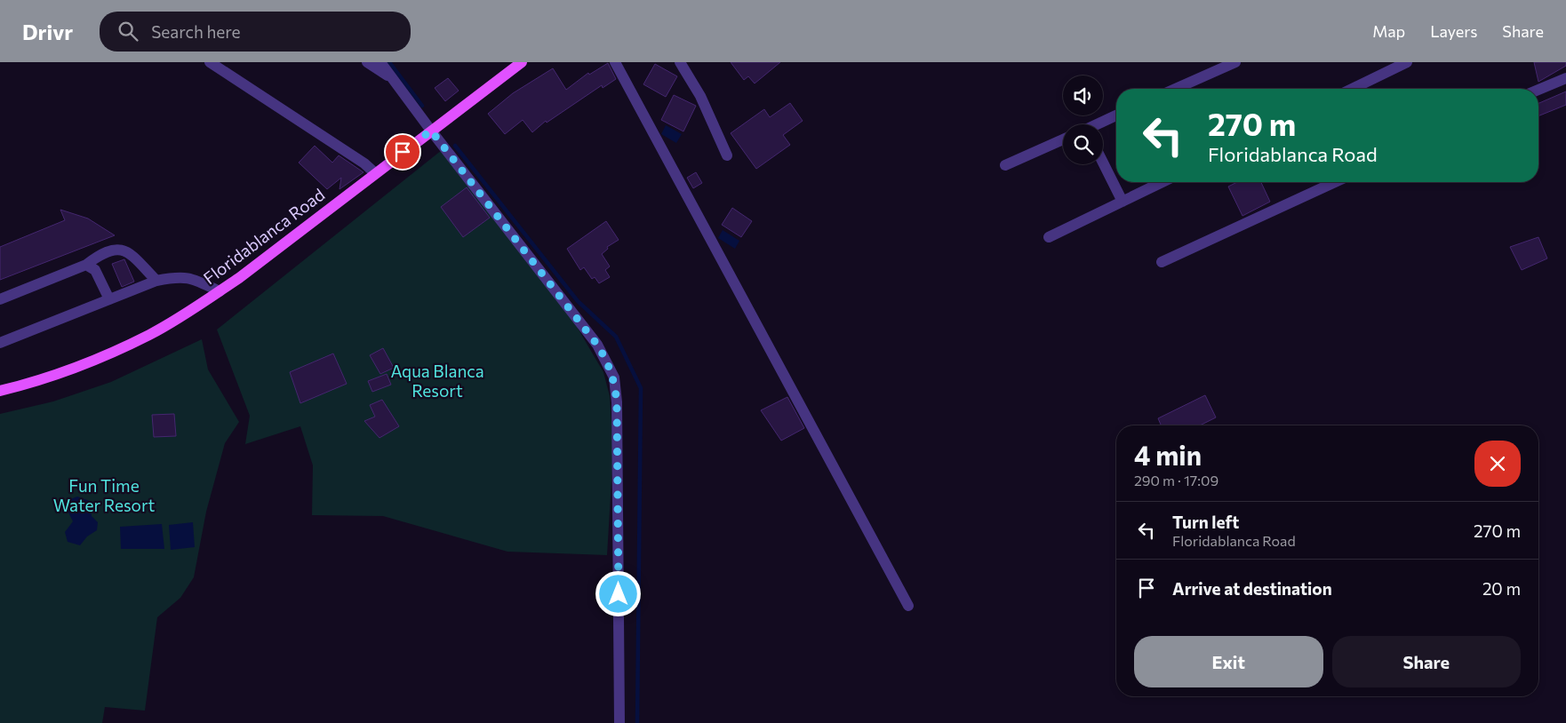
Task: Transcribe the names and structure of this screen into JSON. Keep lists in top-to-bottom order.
{
  "streets": {
    "main road": ["Floridablanca Road"]
  },
  "parks": ["Aqua Blanca Resort", "Fun Time Water Resort"],
  "page": {
    "header": "Drivr",
    "search": "Search here",
    "nav": ["Map", "Layers", "Share"],
    "turn": ["270 m", "Floridablanca Road"],
    "heading": ["4 min", "290 m · 17:09"],
    "list": [
      {
        "name": "Turn left",
        "note": "Floridablanca Road",
        "value": "270 m"
      },
      {
        "name": "Arrive at destination",
        "value": "20 m"
      }
    ],
    "buttons": ["Exit", "Share"]
  }
}
